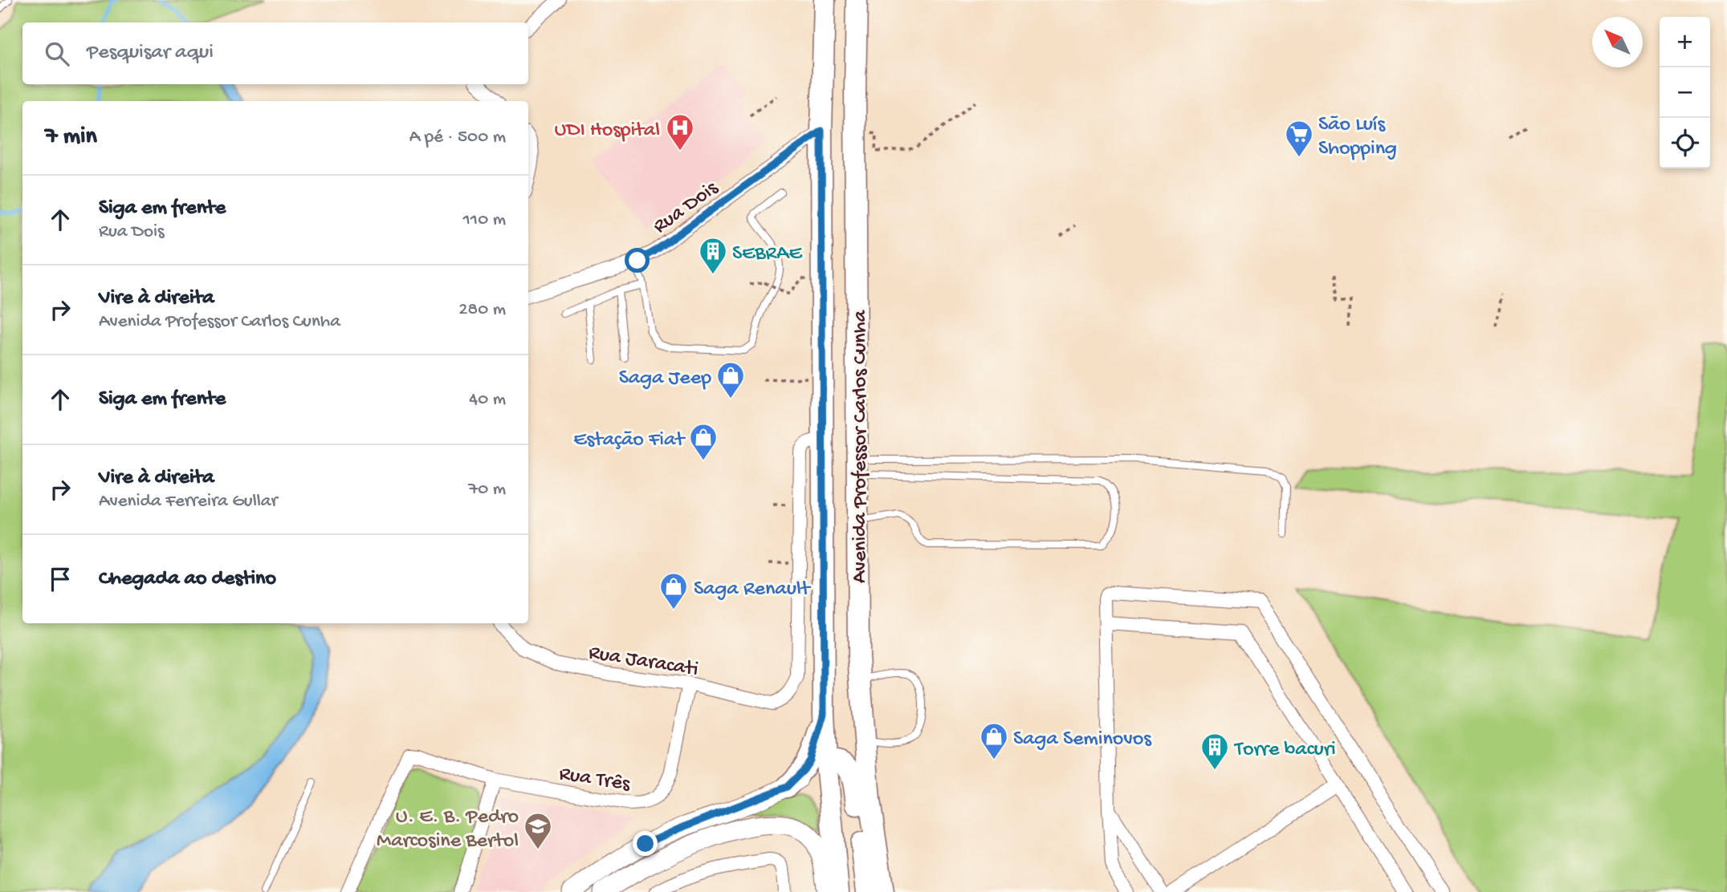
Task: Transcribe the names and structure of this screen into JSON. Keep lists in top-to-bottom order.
{
  "streets": {
    "main road": ["Avenida Professor Carlos Cunha"],
    "street": ["Rua Dois", "Rua Jaracati", "Rua Três"]
  },
  "crossings": [
    ["Rua Dois", "Avenida Professor Carlos Cunha"],
    ["Rua Jaracati", "Rua Três"]
  ],
  "places": {
    "hospital": ["UDI Hospital"],
    "supermarket": ["São Luís Shopping"],
    "building": ["SEBRAE", "Torre bacuri"],
    "shop": [
      "Saga Jeep",
      "Estação Fiat",
      "Saga Renault",
      "Saga Seminovos"
    ],
    "school or university": ["U. E. B. Pedro Marcosine Bertol"]
  },
  "north": "top left",
  "page": {
    "map_buttons": ["+", "−"],
    "search": "Pesquisar aqui",
    "heading": ["7 min", "A pé · 500 m"],
    "list": [
      ["Siga em frente", "Rua Dois", "110 m"],
      ["Vire à direita", "Avenida Professor Carlos Cunha", "280 m"],
      ["Siga em frente", "40 m"],
      ["Vire à direita", "Avenida Ferreira Gullar", "70 m"],
      "Chegada ao destino"
    ]
  }
}
